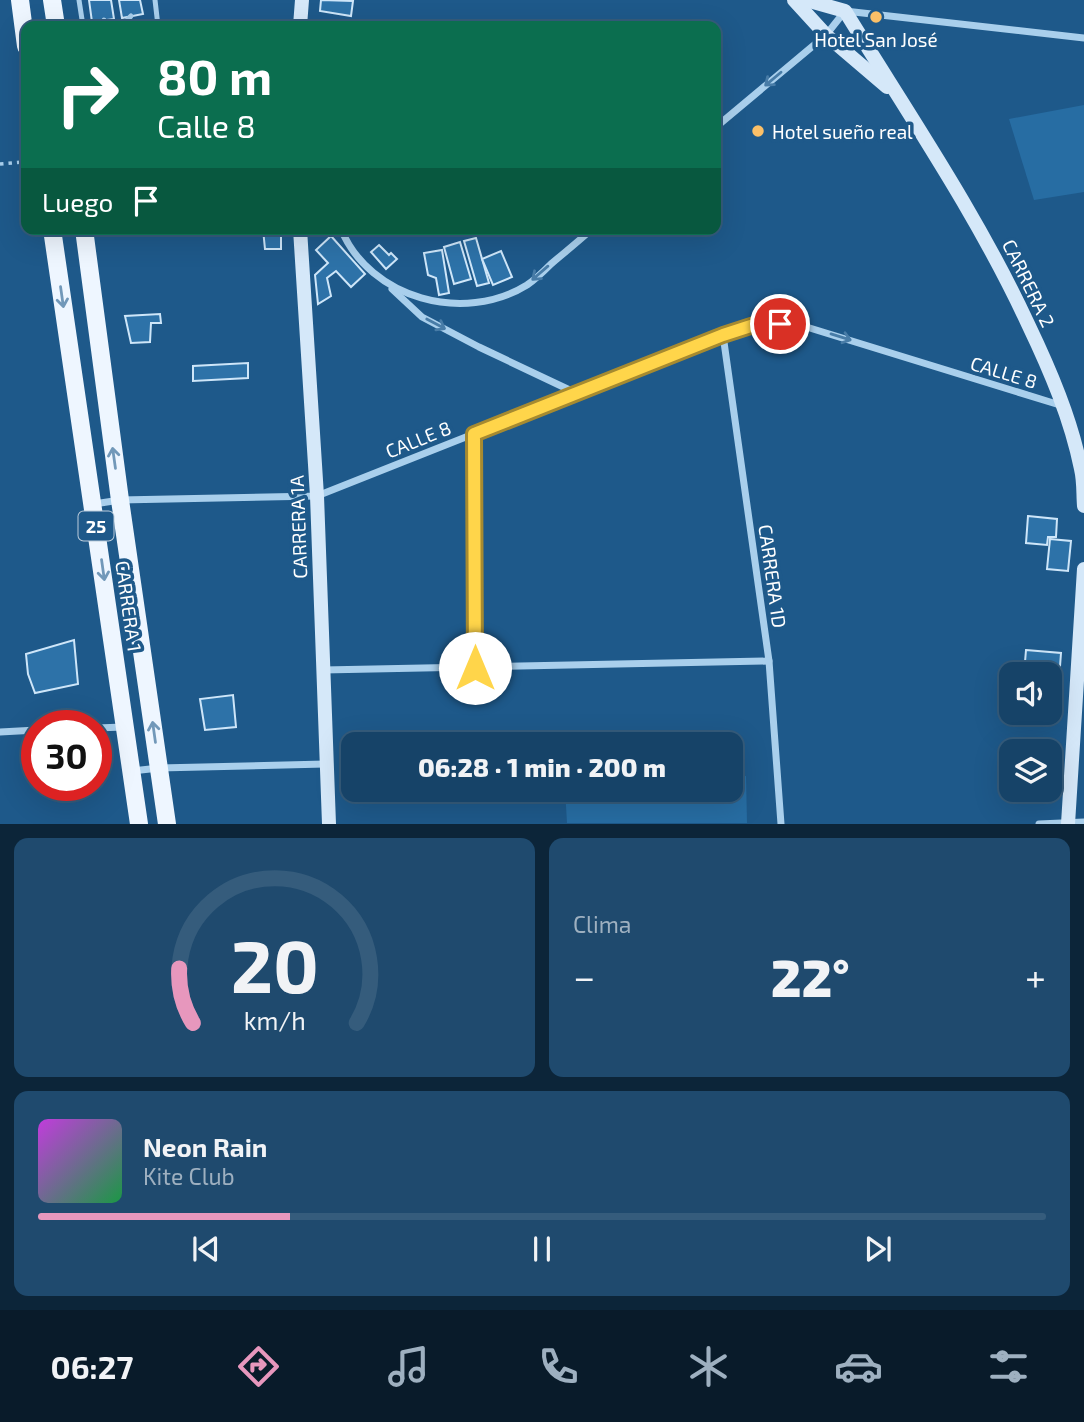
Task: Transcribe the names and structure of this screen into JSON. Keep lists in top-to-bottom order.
{
  "streets": {
    "main road": ["25", "CARRERA 1"],
    "street": [
      "CARRERA 2",
      "CALLE 8",
      "CARRERA 1A",
      "CARRERA 1D"
    ]
  },
  "crossings": [
    ["CARRERA 2", "CALLE 8"],
    ["CALLE 8", "CARRERA 1A"],
    ["CALLE 8", "CARRERA 1D"],
    ["CALLE 8", "CARRERA 1"]
  ],
  "places": ["Hotel San José", "Hotel sueño real"],
  "page": {
    "turn": ["80 m", "Calle 8"],
    "then": "Luego",
    "limit": "30",
    "trip": "06:28 · 1 min · 200 m",
    "tile": "Clima",
    "heat": ["−", "22°", "+"],
    "song": ["Neon Rain", "Kite Club"],
    "tabs": "06:27",
    "gauge": ["20", "km/h"]
  }
}
